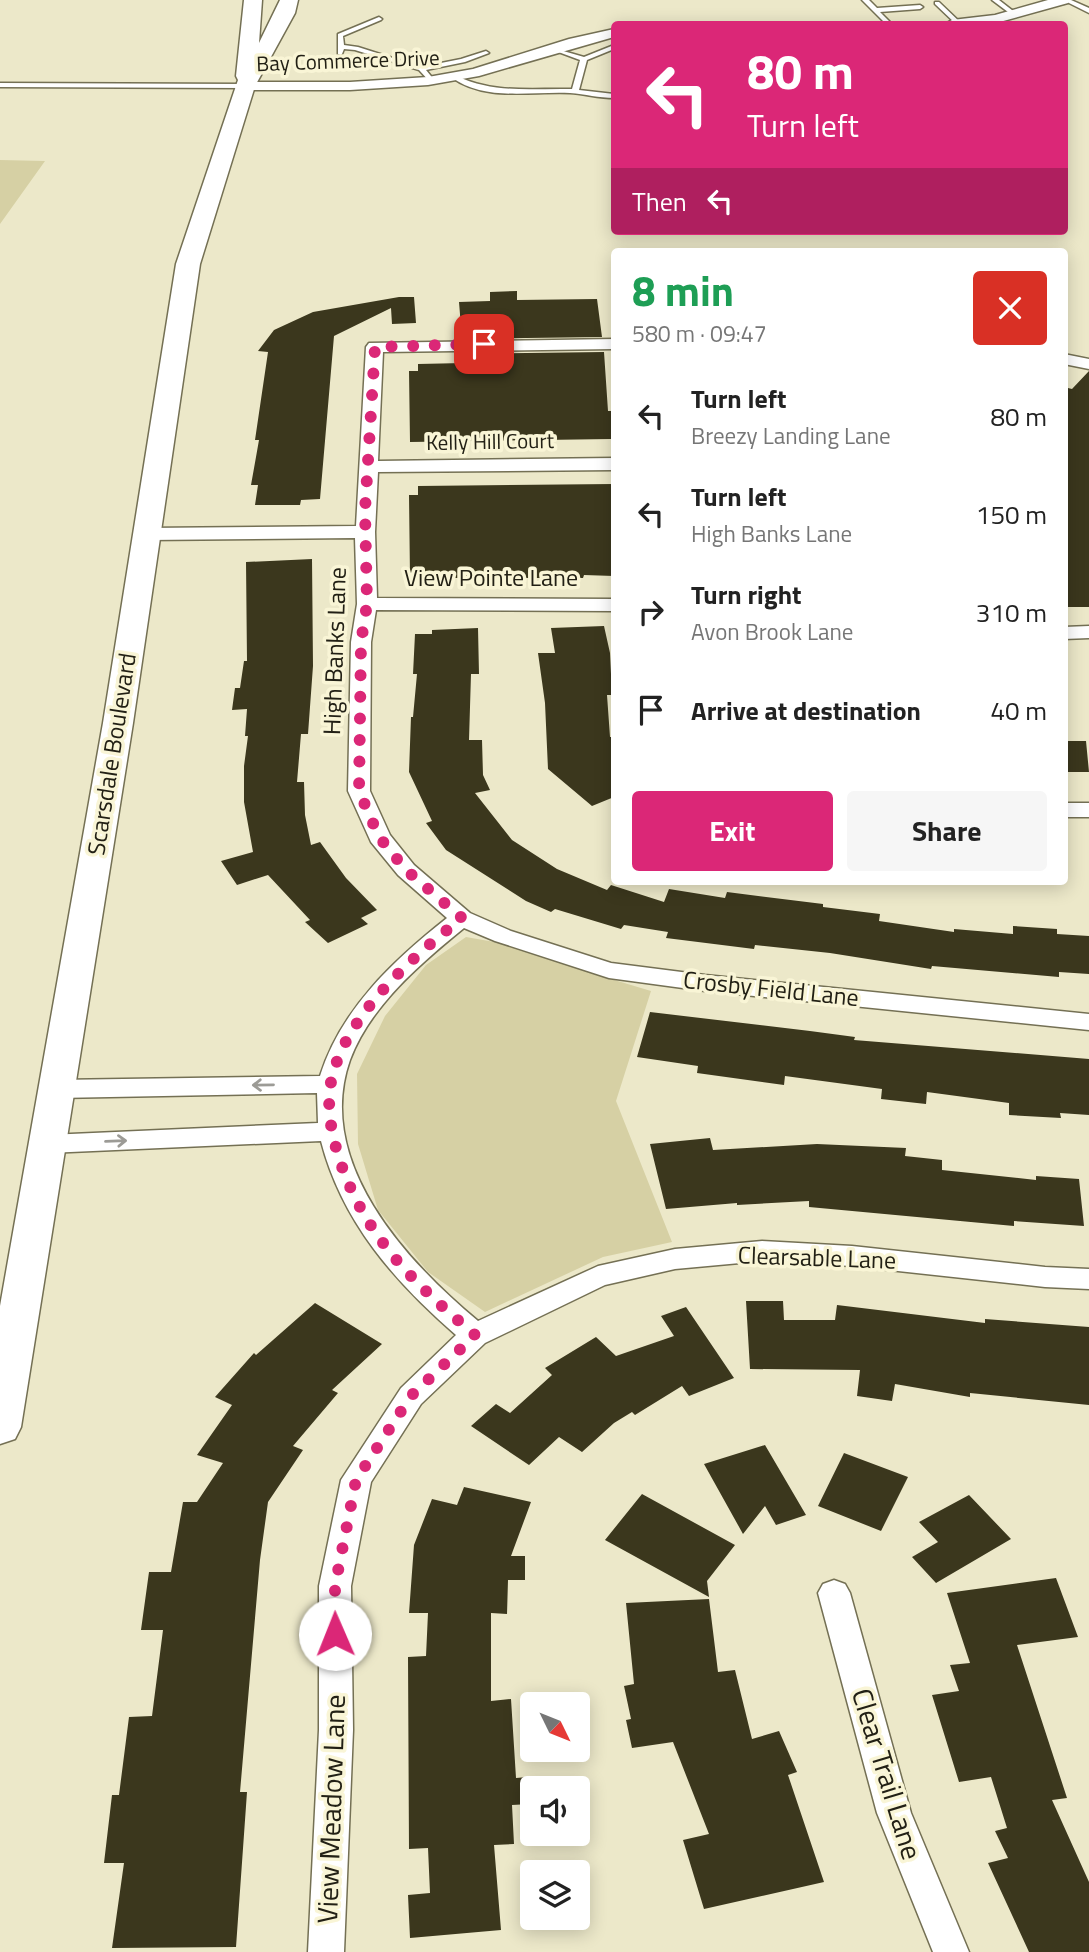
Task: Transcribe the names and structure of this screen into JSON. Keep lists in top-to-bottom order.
{
  "streets": {
    "main road": ["Scarsdale Boulevard"],
    "street": [
      "Bay Commerce Drive",
      "Kelly Hill Court",
      "View Pointe Lane",
      "High Banks Lane",
      "Crosby Field Lane",
      "Clearsable Lane",
      "Clear Trail Lane",
      "View Meadow Lane"
    ]
  },
  "crossings": [
    ["Bay Commerce Drive", "Scarsdale Boulevard"],
    ["Kelly Hill Court", "High Banks Lane"],
    ["View Pointe Lane", "High Banks Lane"],
    ["High Banks Lane", "Crosby Field Lane"],
    ["Clearsable Lane", "View Meadow Lane"]
  ],
  "north": "bottom right",
  "page": {
    "turn": ["80 m", "Turn left"],
    "then": "Then",
    "heading": ["8 min", "580 m · 09:47"],
    "list": [
      {
        "name": "Turn left",
        "note": "Breezy Landing Lane",
        "value": "80 m"
      },
      {
        "name": "Turn left",
        "note": "High Banks Lane",
        "value": "150 m"
      },
      {
        "name": "Turn right",
        "note": "Avon Brook Lane",
        "value": "310 m"
      },
      {
        "name": "Arrive at destination",
        "value": "40 m"
      }
    ],
    "buttons": ["Exit", "Share"]
  }
}
